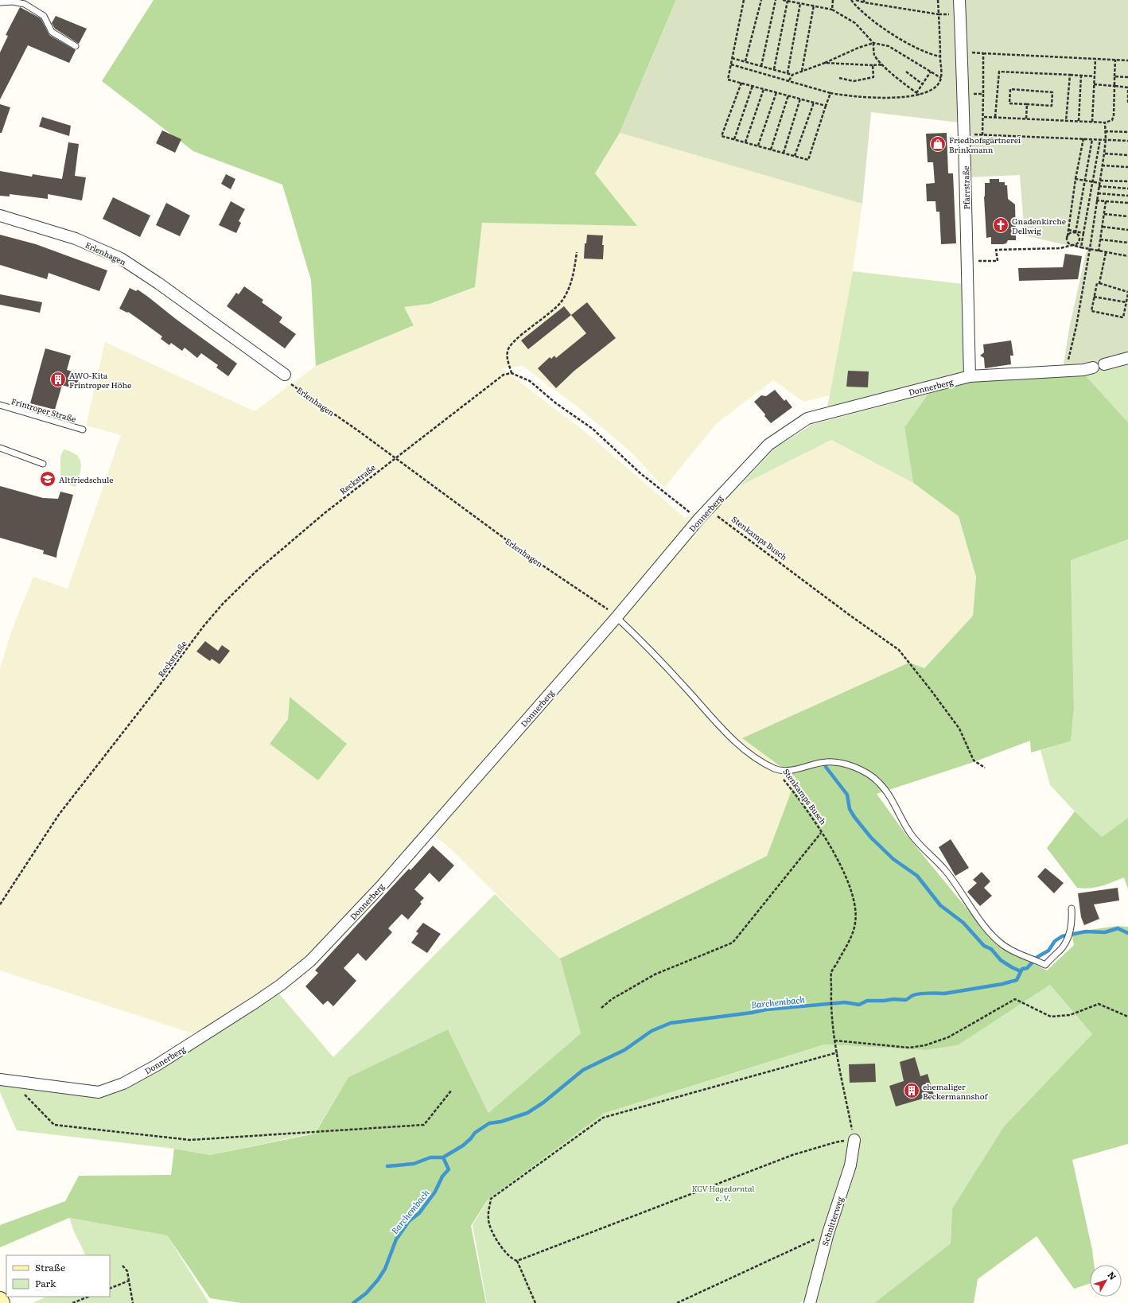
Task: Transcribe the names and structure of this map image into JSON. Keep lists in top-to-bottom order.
{
  "streets": {
    "street": [
      "Pfarrstraße",
      "Erlenhagen",
      "Donnerberg",
      "Schnitterweg"
    ],
    "lane": ["Frintroper Straße", "Stenkamps Busch"],
    "path": ["Reckstraße"]
  },
  "crossings": [
    ["Pfarrstraße", "Donnerberg"],
    ["Erlenhagen", "Donnerberg"],
    ["Erlenhagen", "Reckstraße"],
    ["Erlenhagen", "Stenkamps Busch"],
    ["Donnerberg", "Stenkamps Busch"],
    ["Stenkamps Busch", "Schnitterweg"]
  ],
  "water": ["Barchembach"],
  "parks": ["KGV Hagedorntal e. V."],
  "places": {
    "shop": ["Friedhofsgärtnerei Brinkmann"],
    "church": ["Gnadenkirche Dellwig"],
    "building": ["AWO-Kita Frintroper Höhe", "ehemaliger Beckermannshof"],
    "school or university": ["Altfriedschule"]
  },
  "legend": ["Straße", "Park"],
  "north": "top right"
}
